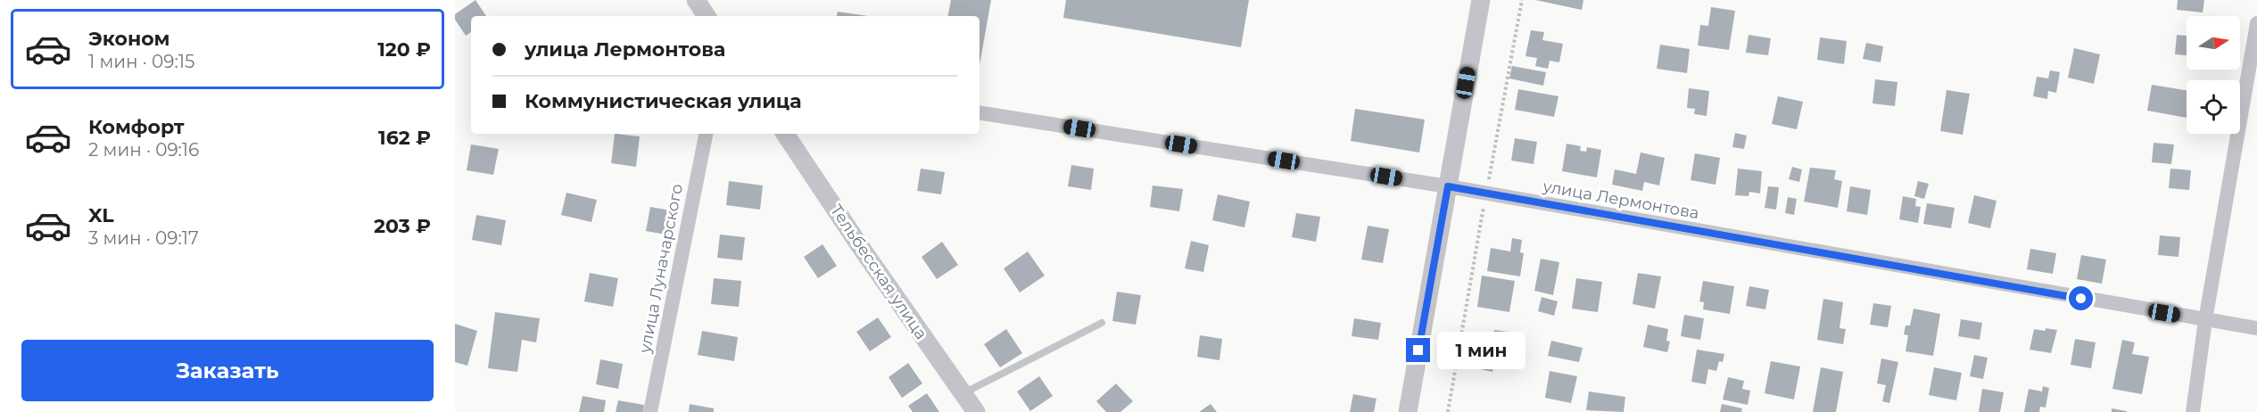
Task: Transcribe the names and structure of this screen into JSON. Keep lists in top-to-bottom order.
{
  "streets": {
    "street": ["улица Лермонтова", "улица Луначарского", "Тельбесская улица"]
  },
  "north": "right",
  "page": {
    "list": [
      {
        "name": "Эконом",
        "note": "1 мин · 09:15",
        "value": "120 ₽"
      },
      {
        "name": "Комфорт",
        "note": "2 мин · 09:16",
        "value": "162 ₽"
      },
      {
        "name": "XL",
        "note": "3 мин · 09:17",
        "value": "203 ₽"
      }
    ],
    "banner": ["улица Лермонтова", "Коммунистическая улица"],
    "buttons": "Заказать",
    "bubble": "1 мин"
  }
}
